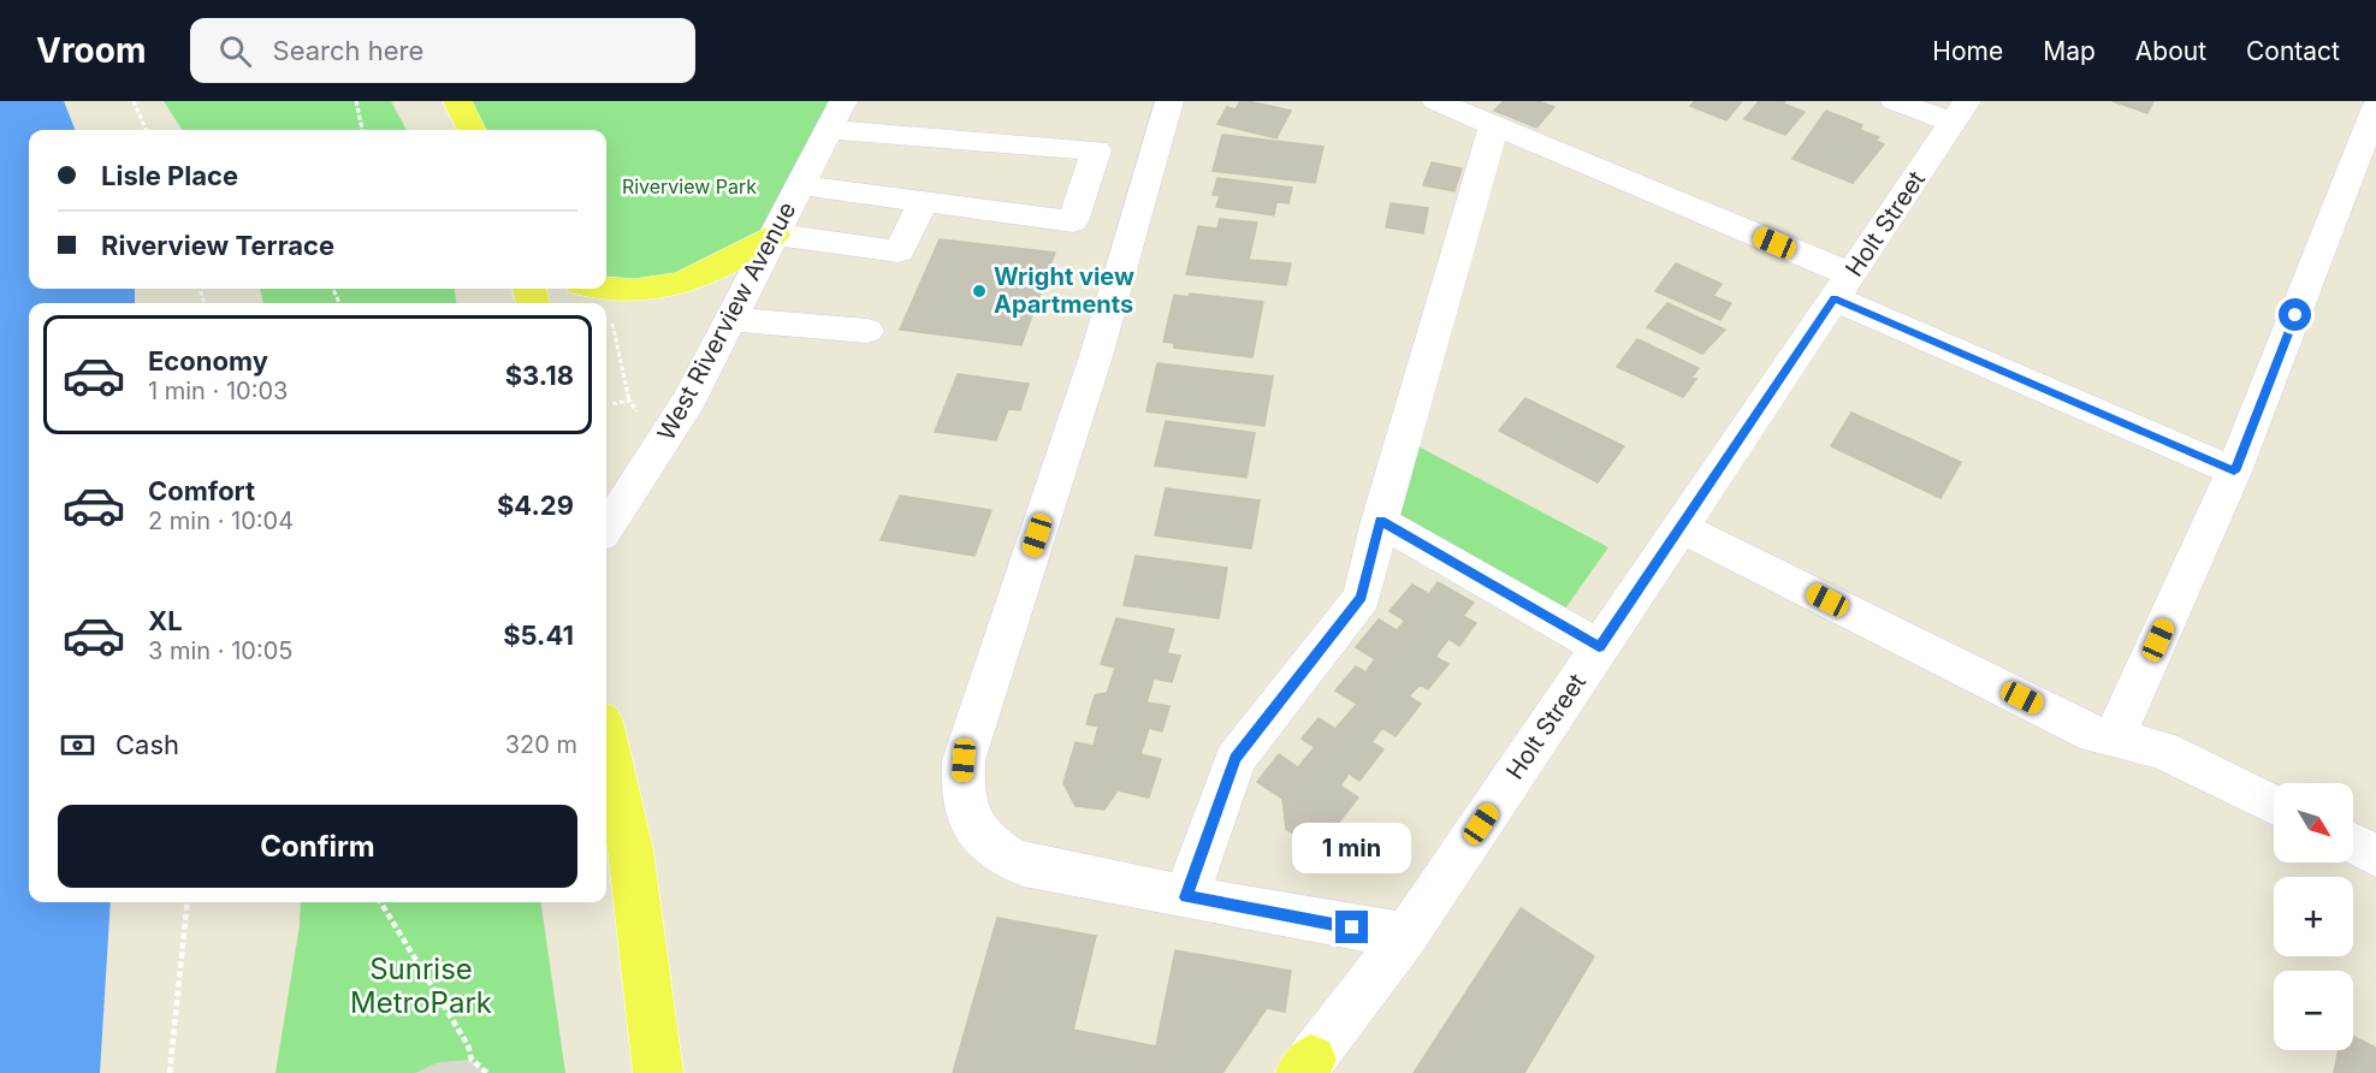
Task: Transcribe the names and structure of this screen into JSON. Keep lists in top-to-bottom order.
{
  "streets": {
    "street": ["Holt Street", "West Riverview Avenue"]
  },
  "parks": ["Riverview Park", "Sunrise MetroPark"],
  "places": ["Wright view Apartments"],
  "north": "bottom right",
  "page": {
    "header": "Vroom",
    "search": "Search here",
    "nav": [
      "Home",
      "Map",
      "About",
      "Contact"
    ],
    "banner": ["Lisle Place", "Riverview Terrace"],
    "list": [
      {
        "name": "Economy",
        "note": "1 min · 10:03",
        "value": "$3.18"
      },
      {
        "name": "Comfort",
        "note": "2 min · 10:04",
        "value": "$4.29"
      },
      {
        "name": "XL",
        "note": "3 min · 10:05",
        "value": "$5.41"
      }
    ],
    "pay": ["Cash", "320 m"],
    "map_buttons": ["+", "−"],
    "buttons": "Confirm",
    "bubble": "1 min"
  }
}
